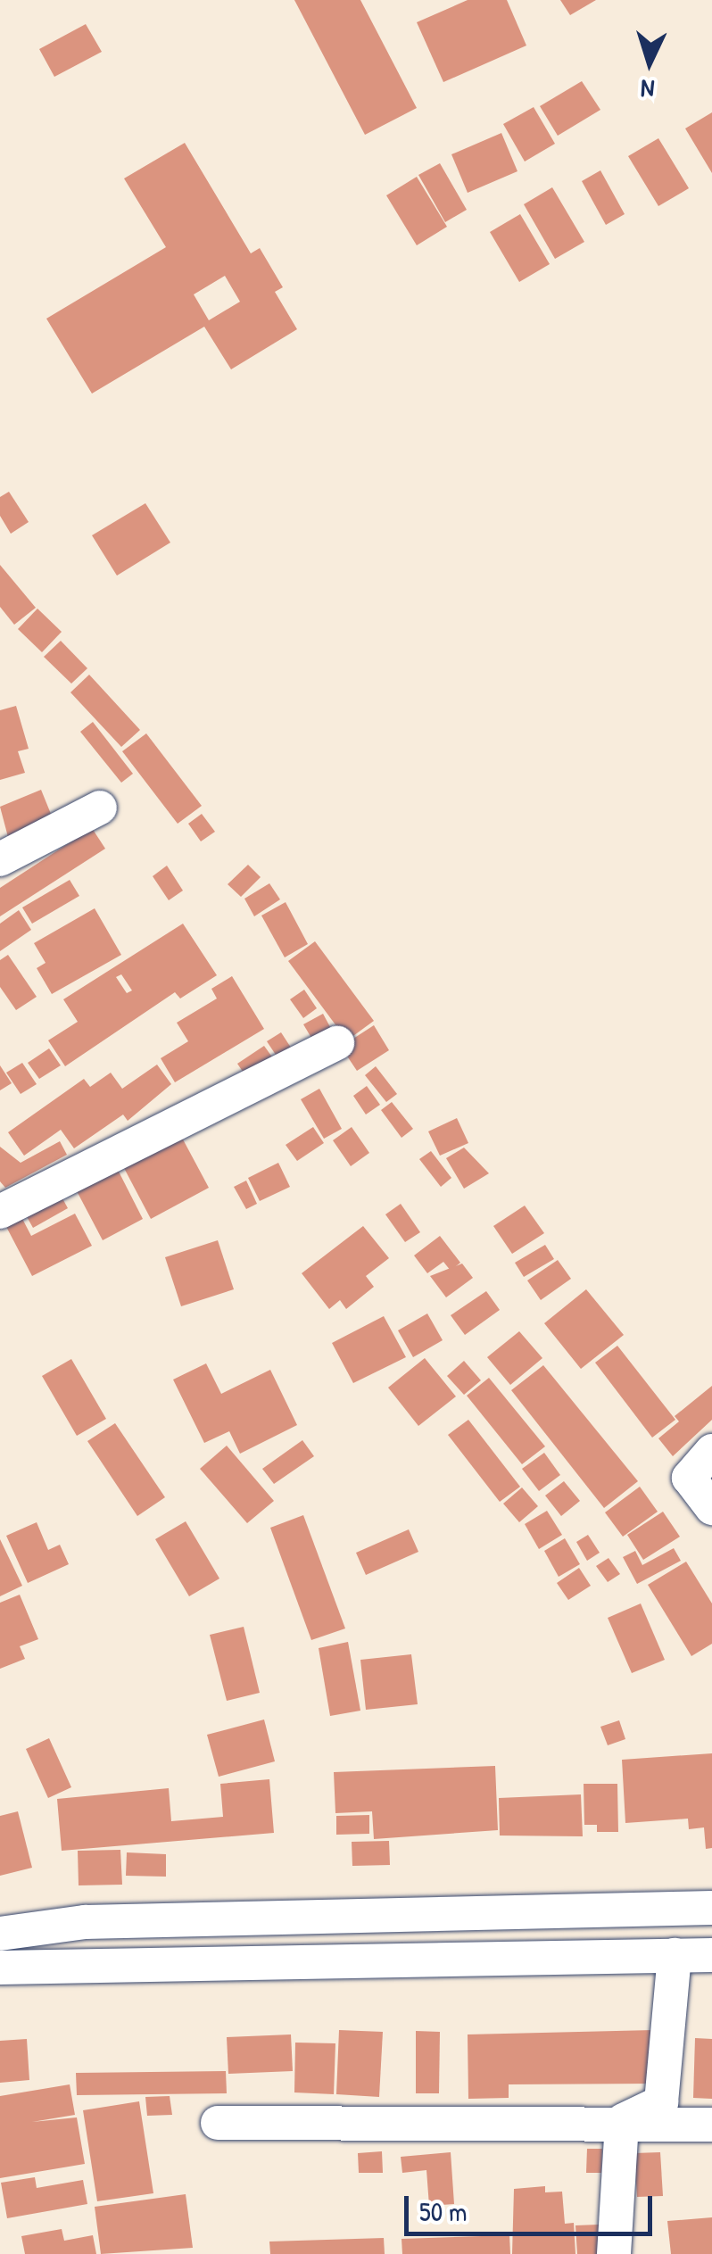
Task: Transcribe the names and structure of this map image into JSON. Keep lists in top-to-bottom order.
{
  "scale_bar": "50 m",
  "north": "bottom"
}
